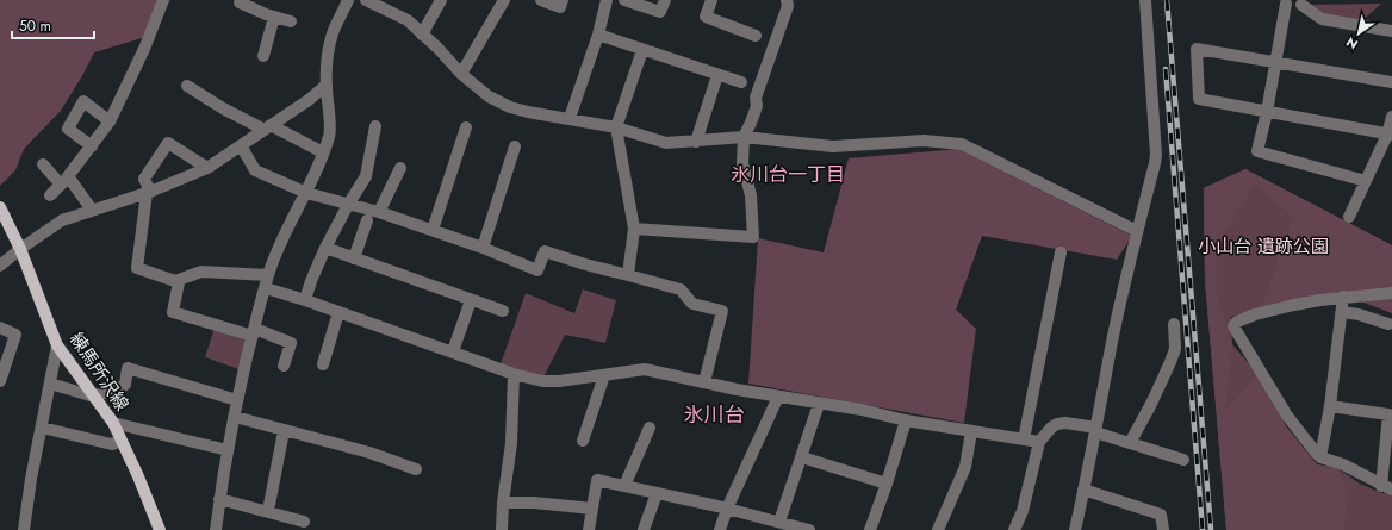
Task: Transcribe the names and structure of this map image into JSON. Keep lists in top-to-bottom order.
{
  "streets": {
    "main road": ["練馬所沢線"]
  },
  "districts": ["氷川台一丁目", "氷川台"],
  "parks": ["小山台 遺跡公園"],
  "scale_bar": "50 m",
  "north": "bottom left"
}
